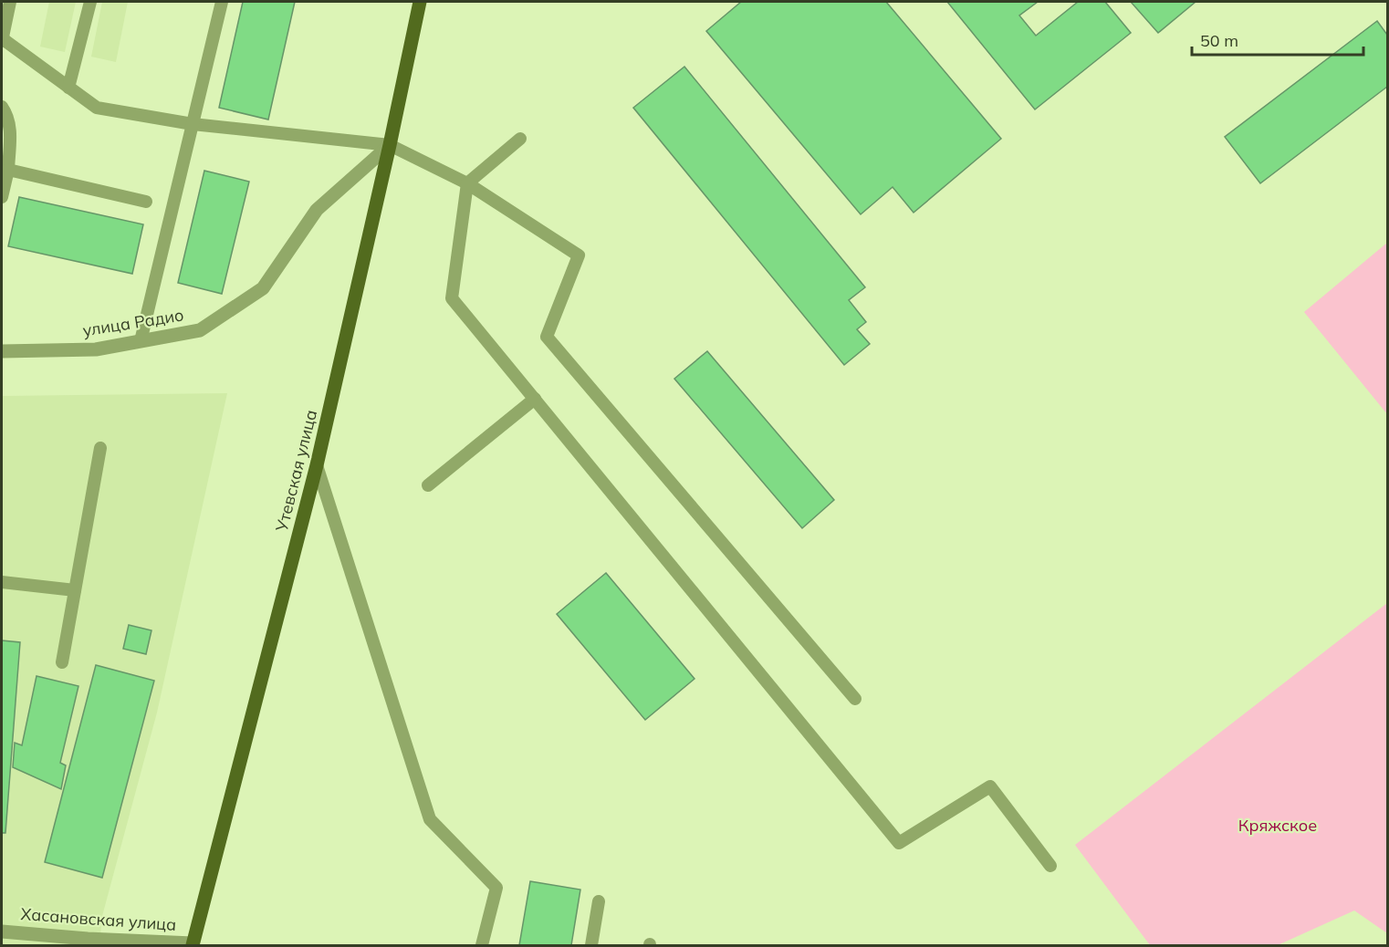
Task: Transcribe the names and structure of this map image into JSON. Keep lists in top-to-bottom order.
{
  "streets": {
    "main road": ["Утевская улица"],
    "street": ["улица Радио", "Хасановская улица"]
  },
  "crossings": [
    ["улица Радио", "Утевская улица"],
    ["Утевская улица", "Хасановская улица"]
  ],
  "parks": ["Кряжское"],
  "scale_bar": "50 m"
}
